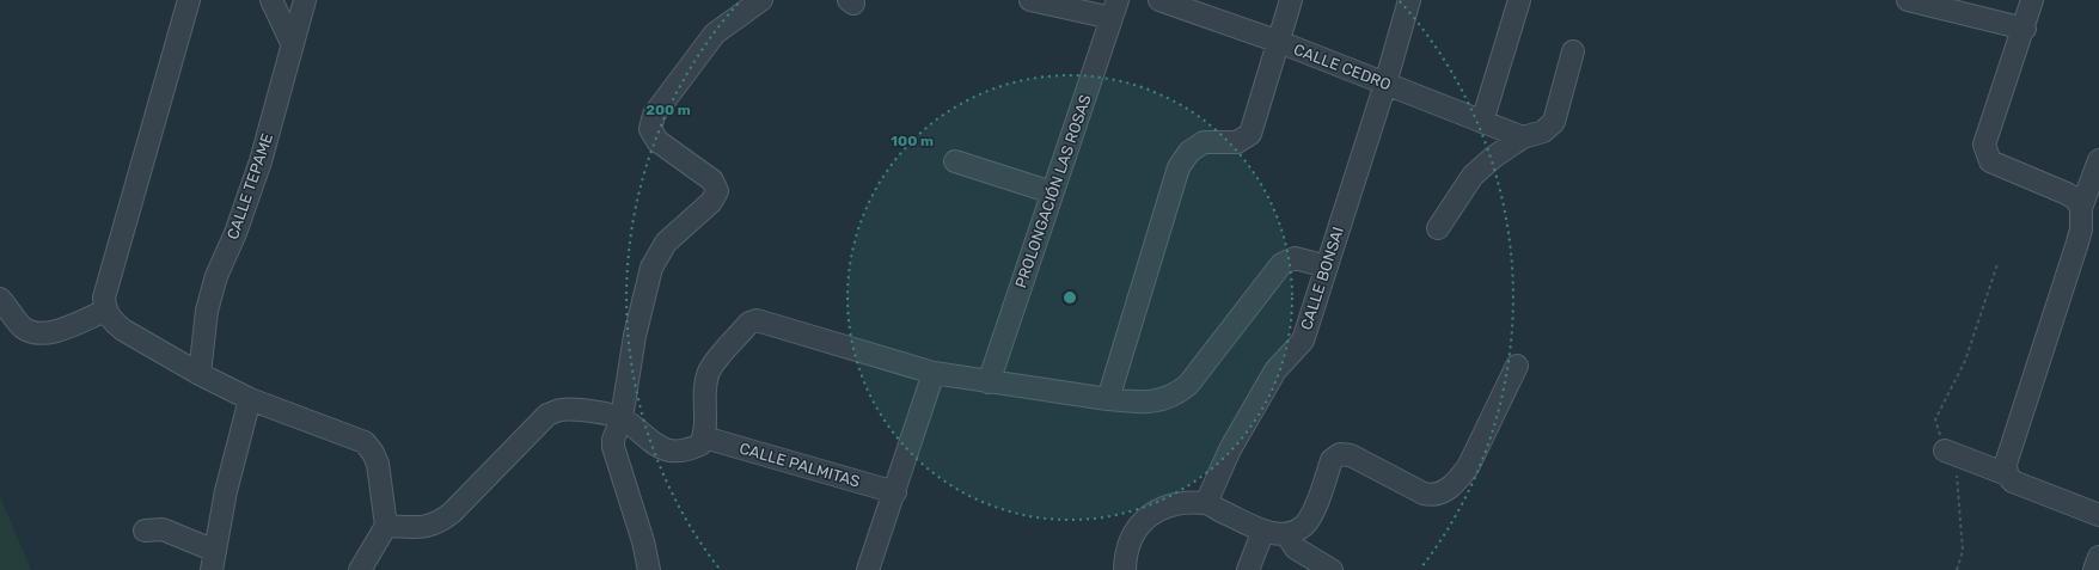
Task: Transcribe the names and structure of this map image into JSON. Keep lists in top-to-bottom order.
{
  "streets": {
    "street": [
      "CALLE CEDRO",
      "CALLE TEPAME",
      "PROLONGACIÓN LAS ROSAS",
      "CALLE BONSAI",
      "CALLE PALMITAS"
    ]
  },
  "crossings": [
    ["CALLE CEDRO", "CALLE BONSAI"]
  ],
  "rings": ["200 m", "100 m"]
}
